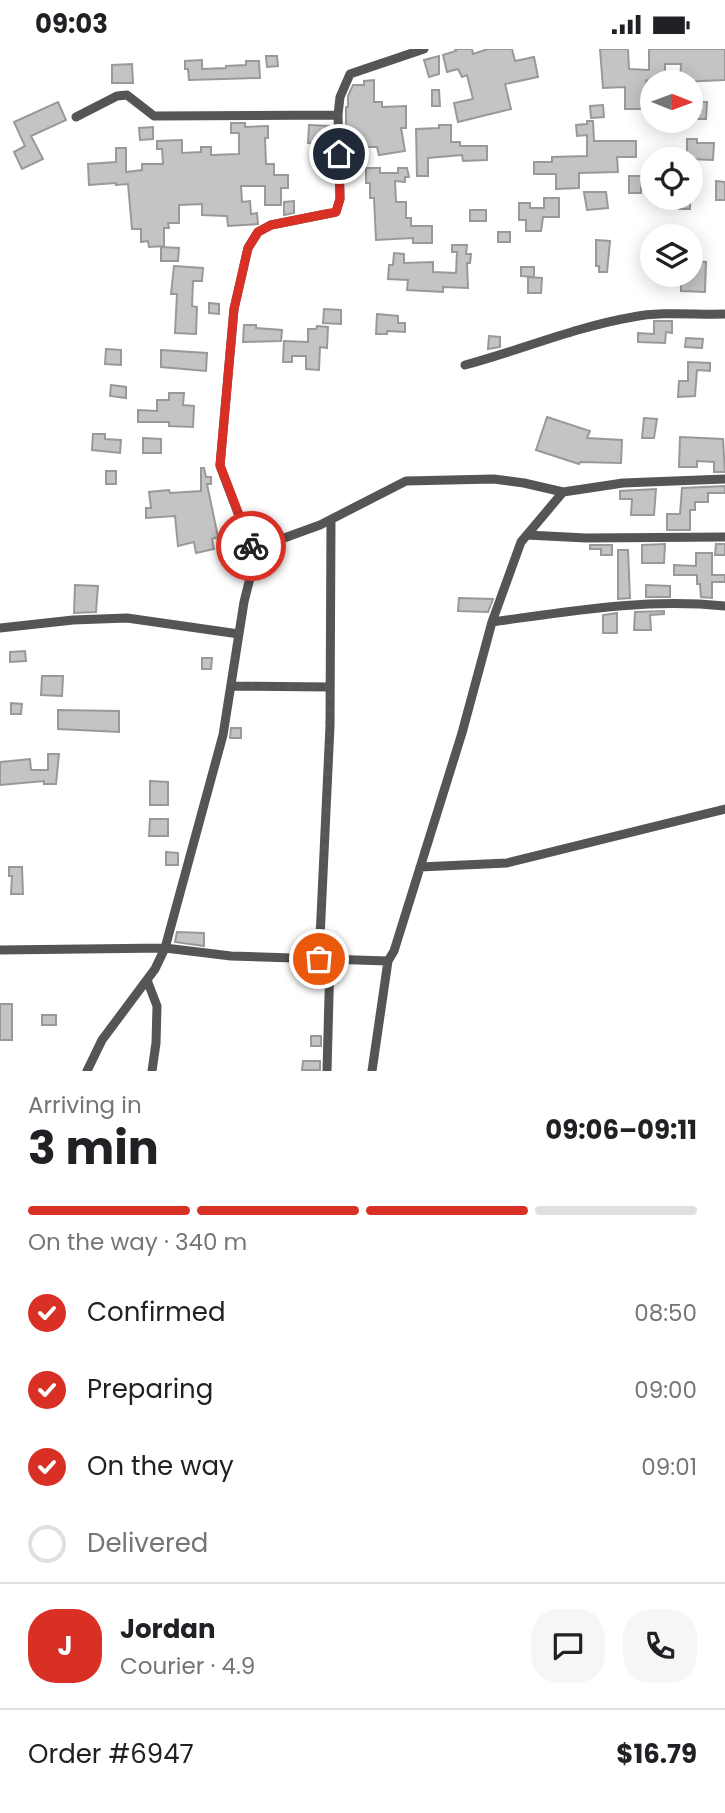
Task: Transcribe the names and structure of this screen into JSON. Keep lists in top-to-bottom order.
{
  "north": "right",
  "page": {
    "status": "09:03",
    "heading": ["3 min", "Arriving in", "09:06–09:11"],
    "panel": [
      "Jordan",
      "Courier · 4.9",
      "Order #6947",
      "$16.79"
    ],
    "bar": "On the way · 340 m",
    "list": [
      ["Confirmed", "08:50"],
      ["Preparing", "09:00"],
      ["On the way", "09:01"],
      "Delivered"
    ],
    "round": "J"
  }
}
